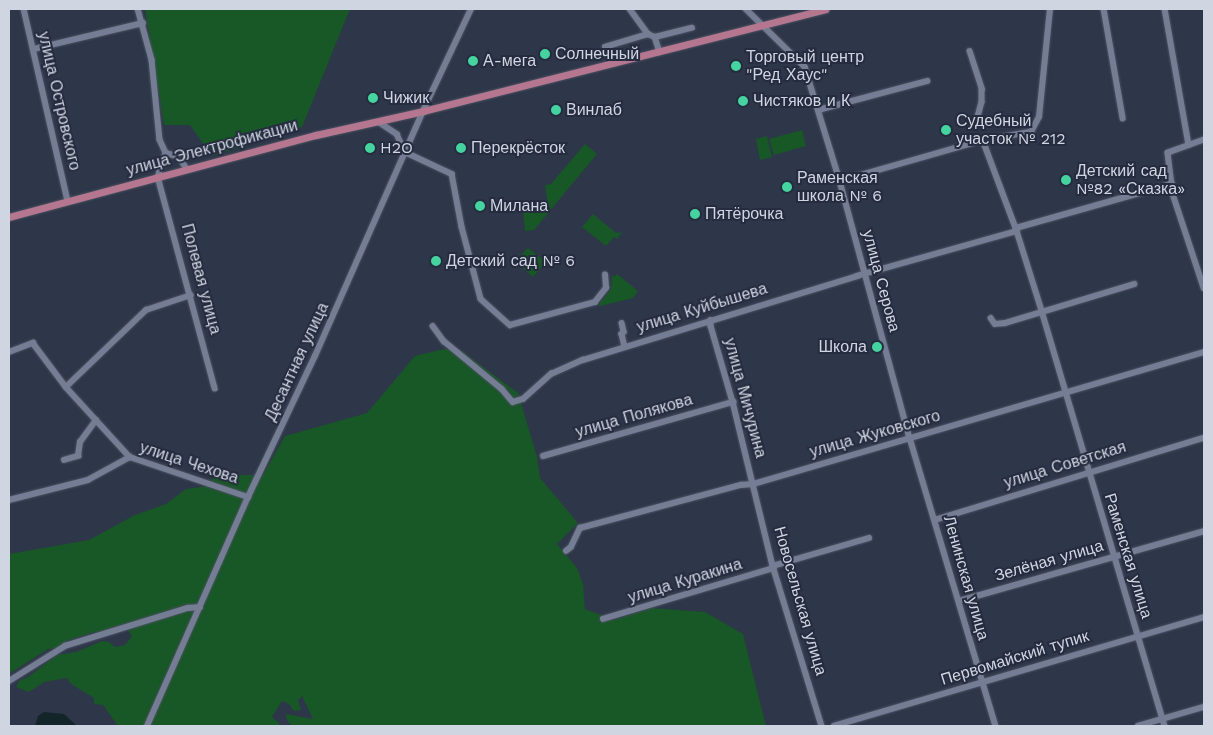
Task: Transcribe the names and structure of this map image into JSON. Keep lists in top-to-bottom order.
{
  "streets": {
    "main road": ["улица Электрофикации"],
    "street": [
      "улица Островского",
      "Полевая улица",
      "улица Серова",
      "улица Куйбышева",
      "Десантная улица",
      "улица Мичурина",
      "улица Полякова",
      "улица Жуковского",
      "улица Чехова",
      "улица Советская",
      "Раменская улица",
      "Зелёная улица",
      "Ленинская улица",
      "улица Куракина",
      "Новосельская улица",
      "Первомайский тупик"
    ]
  },
  "crossings": [
    ["улица Островского", "улица Электрофикации"],
    ["улица Электрофикации", "Полевая улица"],
    ["улица Электрофикации", "улица Серова"],
    ["улица Электрофикации", "Десантная улица"],
    ["улица Серова", "улица Куйбышева"],
    ["улица Серова", "улица Жуковского"],
    ["улица Серова", "Ленинская улица"],
    ["улица Куйбышева", "улица Мичурина"],
    ["улица Куйбышева", "Раменская улица"],
    ["Десантная улица", "улица Чехова"],
    ["улица Мичурина", "улица Полякова"],
    ["улица Мичурина", "улица Жуковского"],
    ["улица Мичурина", "Новосельская улица"],
    ["улица Жуковского", "Раменская улица"],
    ["улица Жуковского", "Ленинская улица"],
    ["улица Жуковского", "Новосельская улица"],
    ["улица Советская", "Раменская улица"],
    ["улица Советская", "Ленинская улица"],
    ["Раменская улица", "Зелёная улица"],
    ["Раменская улица", "Первомайский тупик"],
    ["Зелёная улица", "Ленинская улица"],
    ["Ленинская улица", "Первомайский тупик"],
    ["улица Куракина", "Новосельская улица"]
  ],
  "places": [
    "Солнечный",
    "А-мега",
    "Торговый центр \"Ред Хаус\"",
    "Чижик",
    "Чистяков и К",
    "Винлаб",
    "Судебный участок № 212",
    "H2O",
    "Перекрёсток",
    "Детский сад №82 «Сказка»",
    "Раменская школа № 6",
    "Милана",
    "Пятёрочка",
    "Детский сад № 6",
    "Школа"
  ]
}
